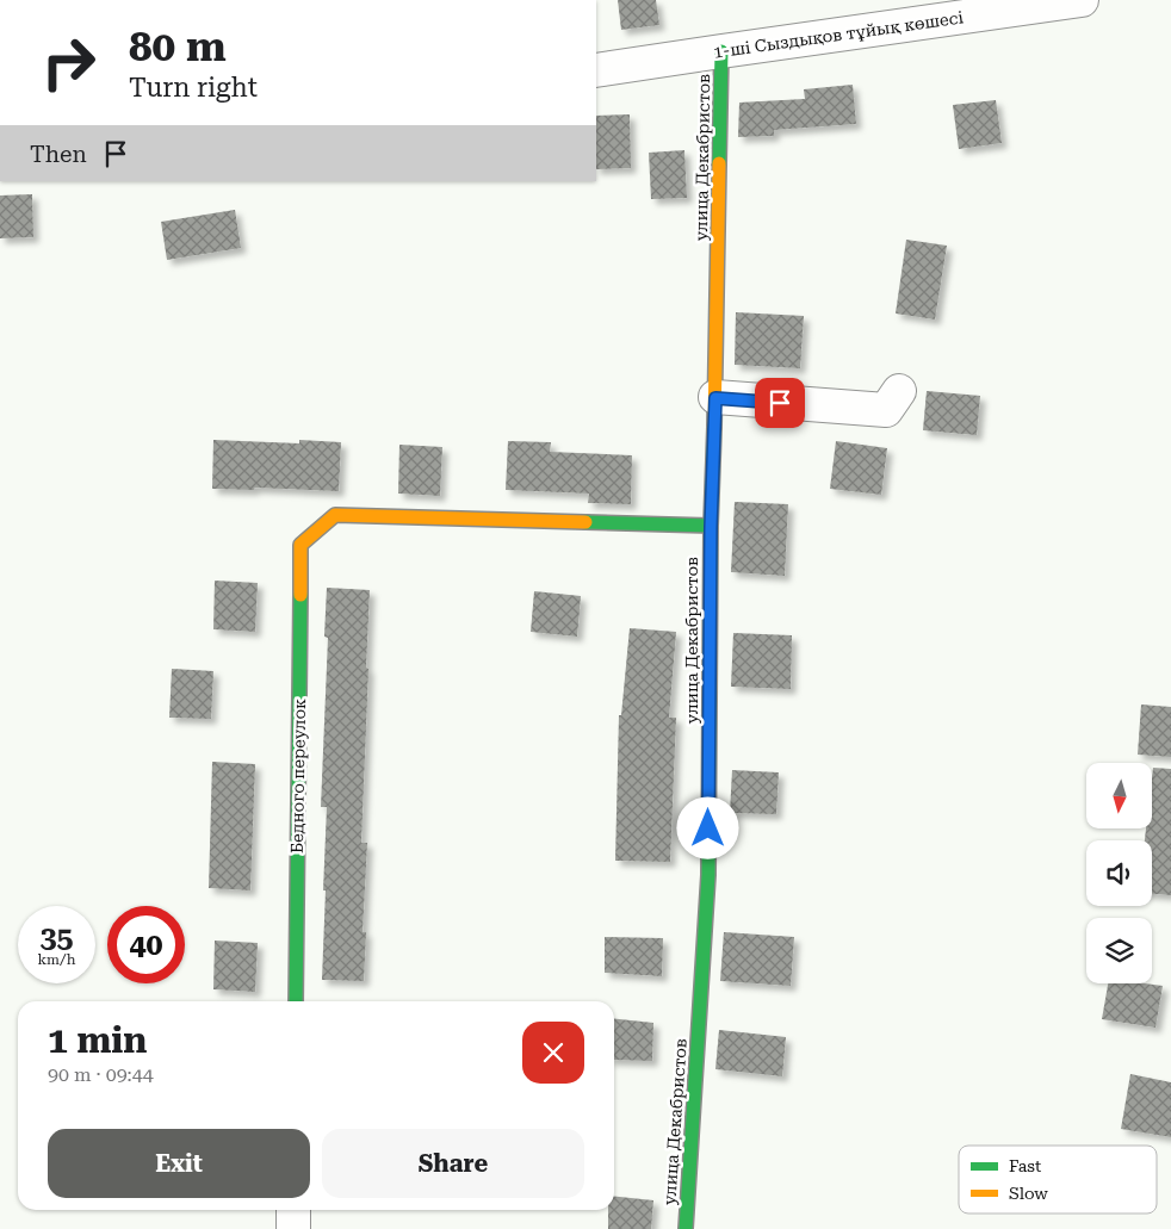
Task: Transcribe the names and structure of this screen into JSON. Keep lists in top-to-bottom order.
{
  "streets": {
    "street": ["1-ші Сыздықов тұйық көшесі", "улица Декабристов", "Бедного переулок"]
  },
  "crossings": [
    ["1-ші Сыздықов тұйық көшесі", "улица Декабристов"],
    ["улица Декабристов", "Бедного переулок"]
  ],
  "legend": ["Fast", "Slow"],
  "north": "bottom",
  "page": {
    "turn": ["80 m", "Turn right"],
    "then": "Then",
    "speed": "35 km/h",
    "limit": "40",
    "heading": ["1 min", "90 m · 09:44"],
    "buttons": ["Exit", "Share"]
  }
}
